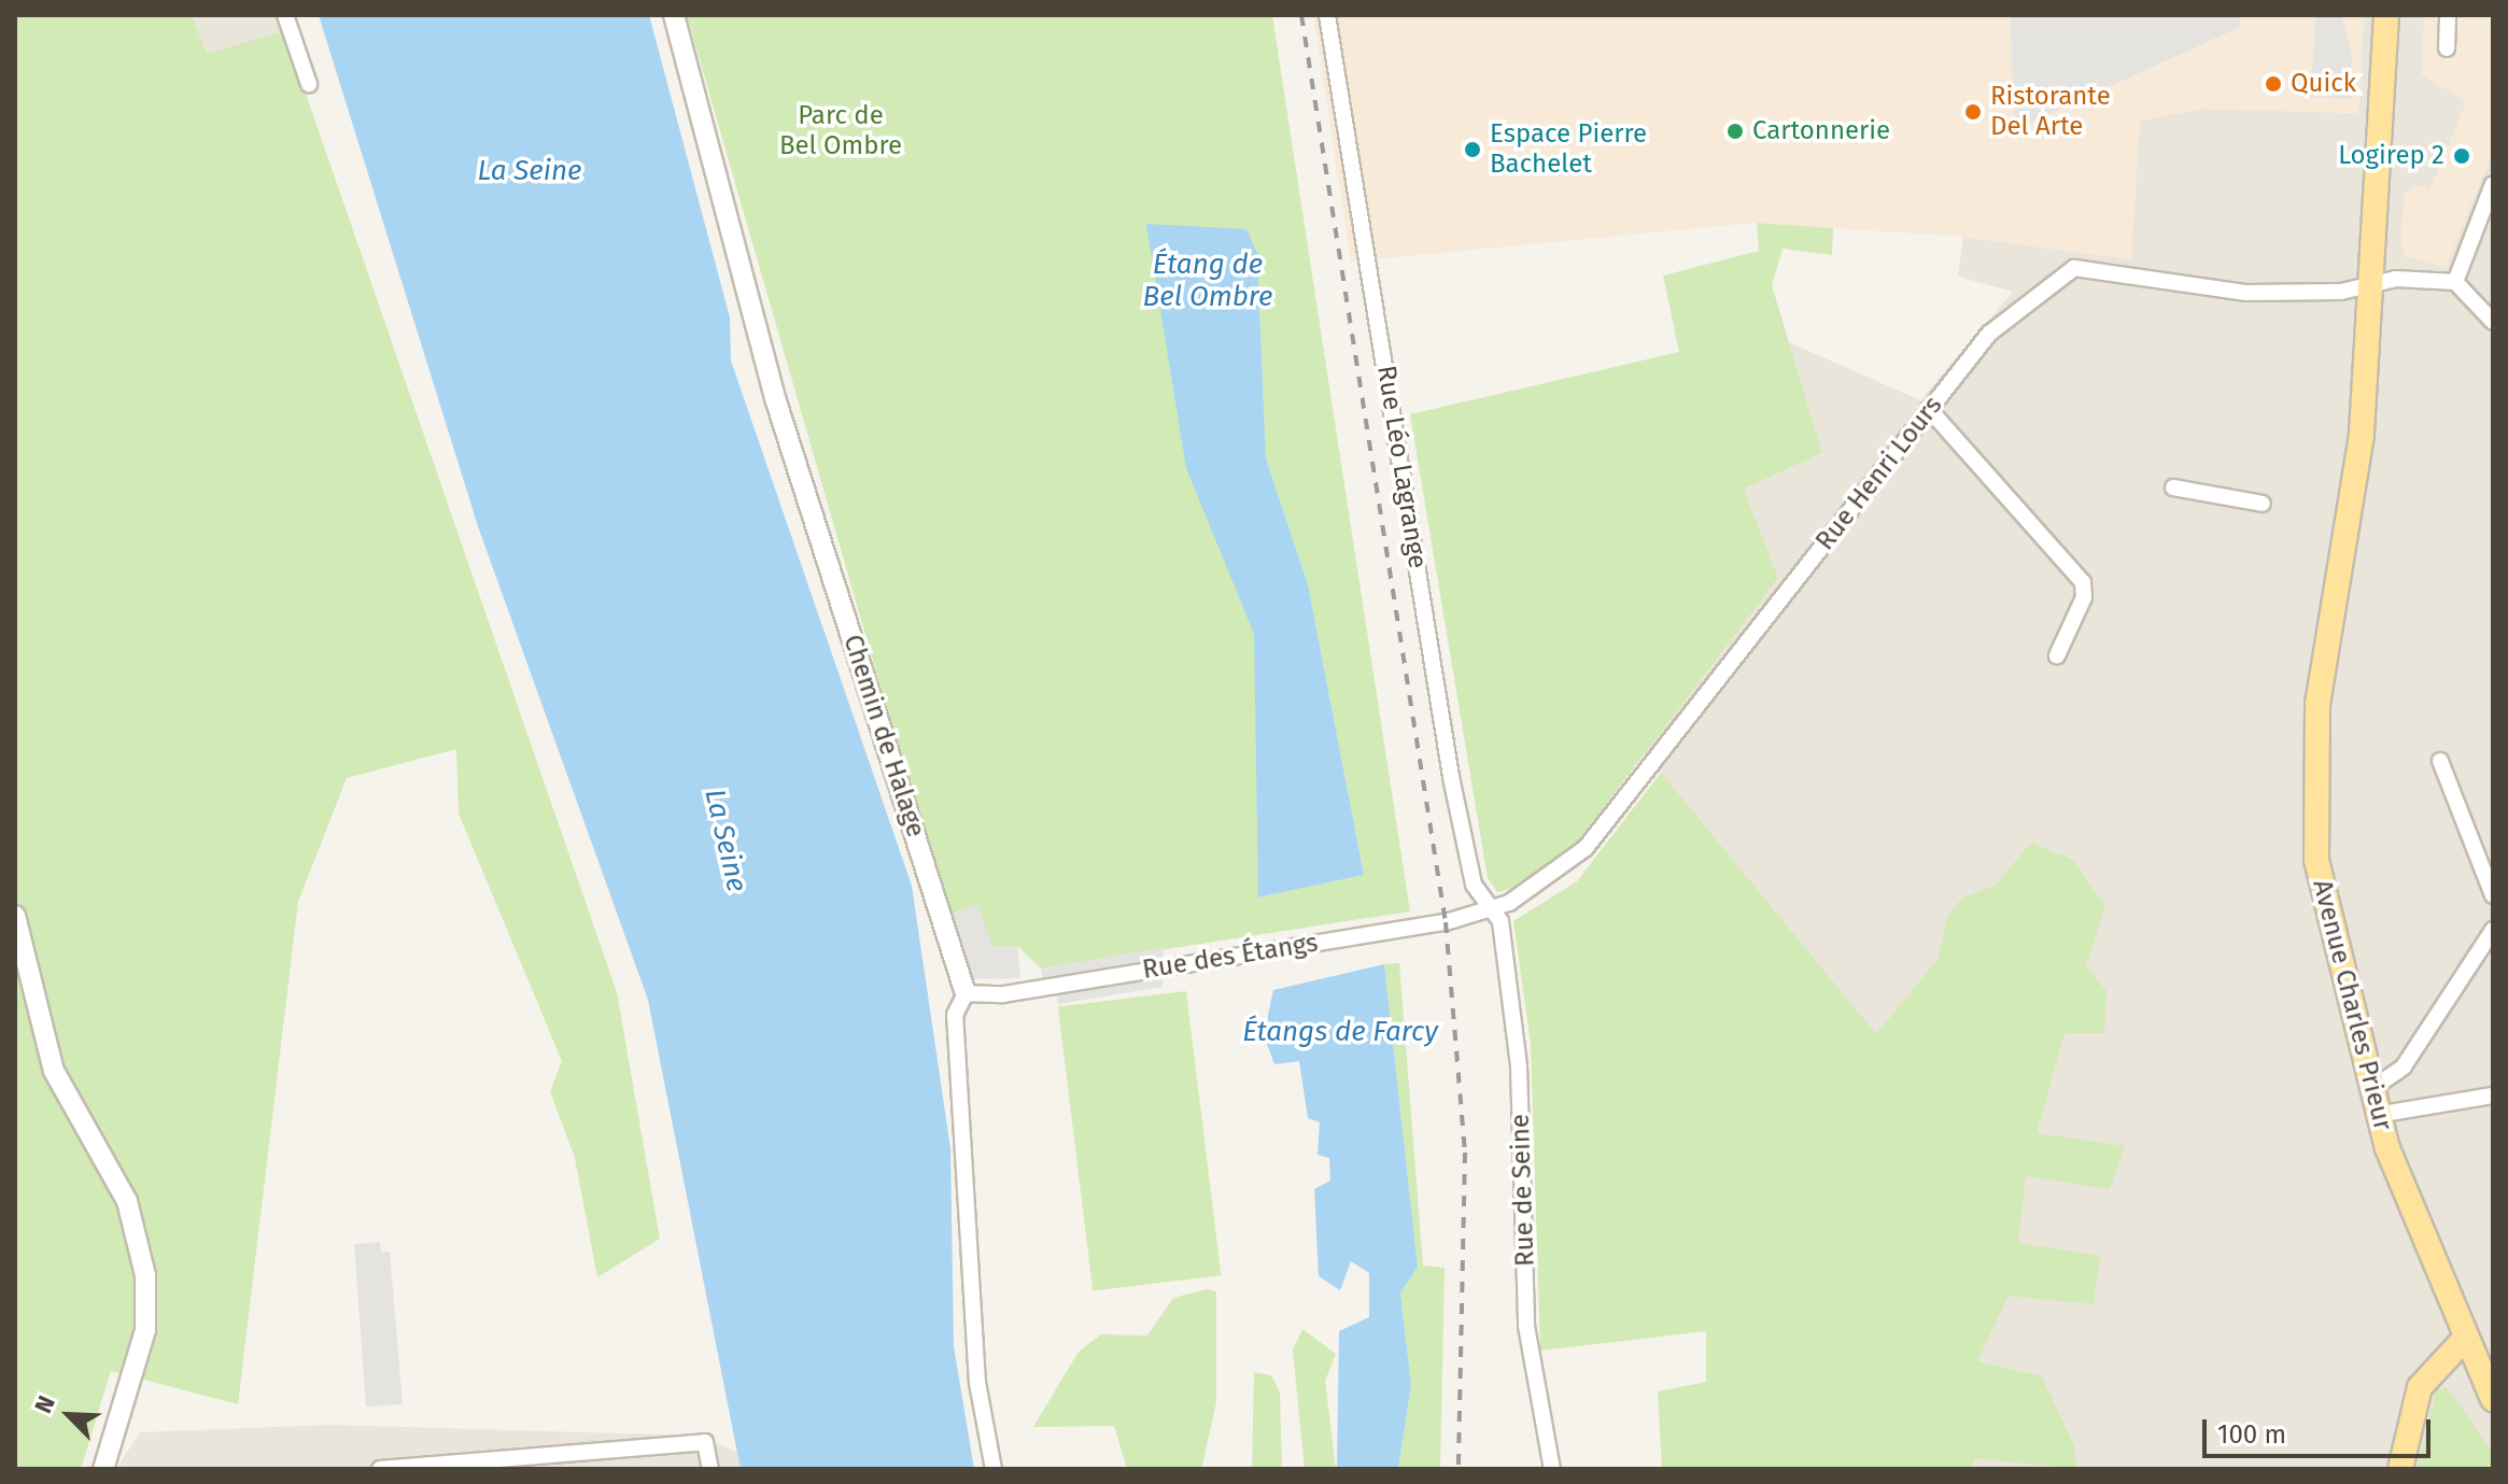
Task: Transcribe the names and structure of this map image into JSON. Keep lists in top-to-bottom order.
{
  "streets": {
    "main road": ["Avenue Charles Prieur"],
    "street": [
      "Rue Léo Lagrange",
      "Rue Henri Lours",
      "Chemin de Halage",
      "Rue des Étangs",
      "Rue de Seine"
    ]
  },
  "crossings": [
    ["Rue Léo Lagrange", "Rue Henri Lours"],
    ["Rue Léo Lagrange", "Rue des Étangs"],
    ["Rue Léo Lagrange", "Rue de Seine"],
    ["Rue Henri Lours", "Rue des Étangs"],
    ["Rue Henri Lours", "Avenue Charles Prieur"],
    ["Rue Henri Lours", "Rue de Seine"],
    ["Chemin de Halage", "Rue des Étangs"],
    ["Rue des Étangs", "Rue de Seine"]
  ],
  "water": ["La Seine", "Étang de Bel Ombre", "Étangs de Farcy"],
  "parks": ["Parc de Bel Ombre"],
  "places": [
    "Quick",
    "Ristorante Del Arte",
    "Cartonnerie",
    "Espace Pierre Bachelet",
    "Logirep 2"
  ],
  "scale_bar": "100 m",
  "north": "top left"
}
